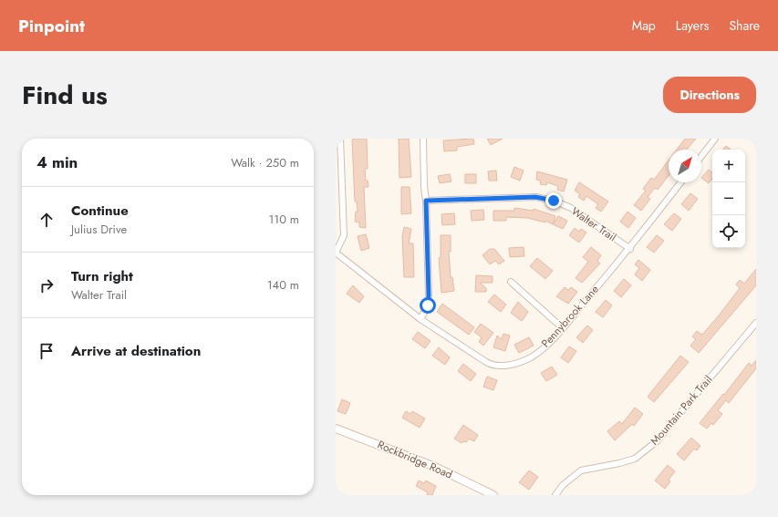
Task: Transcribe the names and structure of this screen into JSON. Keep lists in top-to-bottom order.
{
  "streets": {
    "main road": ["Rockbridge Road"],
    "street": ["Walter Trail", "Pennybrook Lane", "Mountain Park Trail"]
  },
  "crossings": [
    ["Walter Trail", "Pennybrook Lane"]
  ],
  "north": "top right",
  "page": {
    "header": "Pinpoint",
    "nav": ["Map", "Layers", "Share"],
    "title": "Find us",
    "buttons": "Directions",
    "heading": ["4 min", "Walk · 250 m"],
    "map_buttons": ["+", "−"],
    "list": [
      ["Continue", "Julius Drive", "110 m"],
      ["Turn right", "Walter Trail", "140 m"],
      "Arrive at destination"
    ]
  }
}
